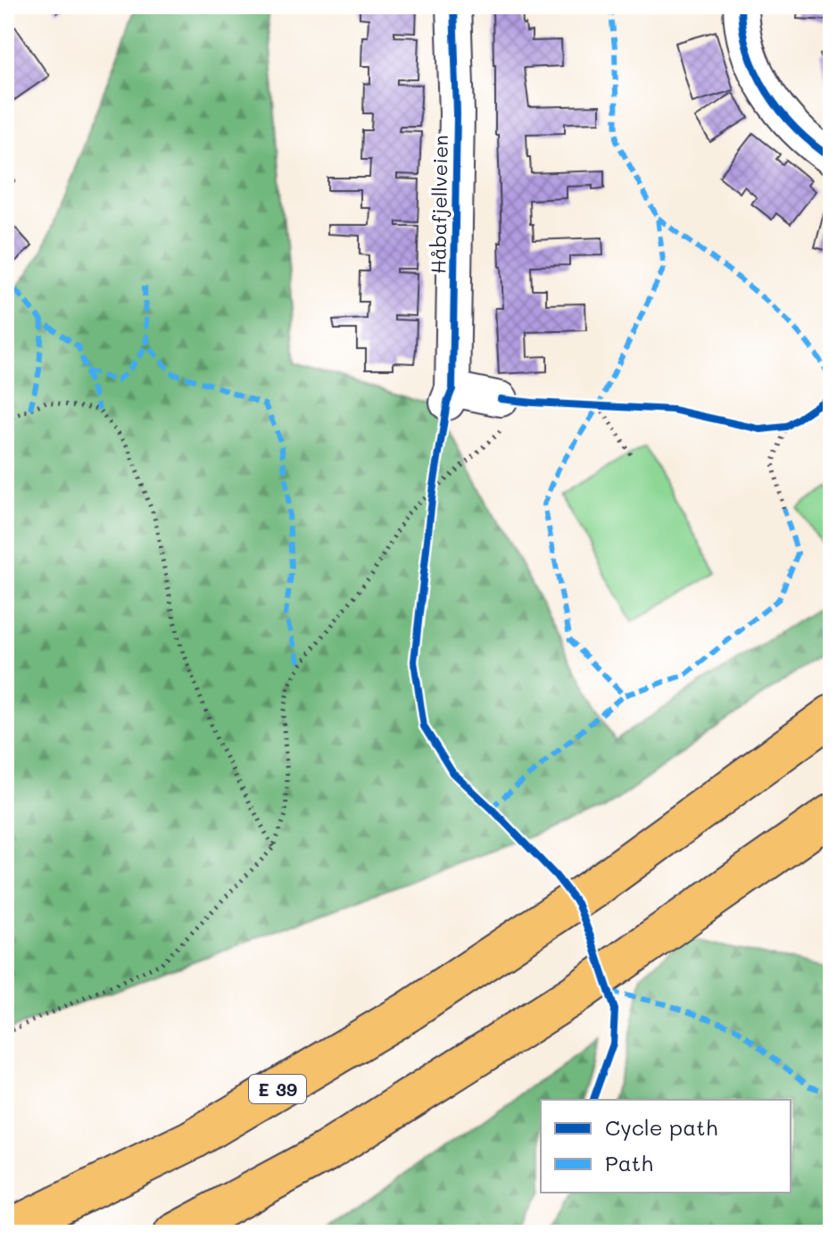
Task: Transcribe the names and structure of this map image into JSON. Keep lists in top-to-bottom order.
{
  "streets": {
    "highway": ["E 39"],
    "street": ["Håbafjellveien"]
  },
  "legend": ["Cycle path", "Path"]
}
